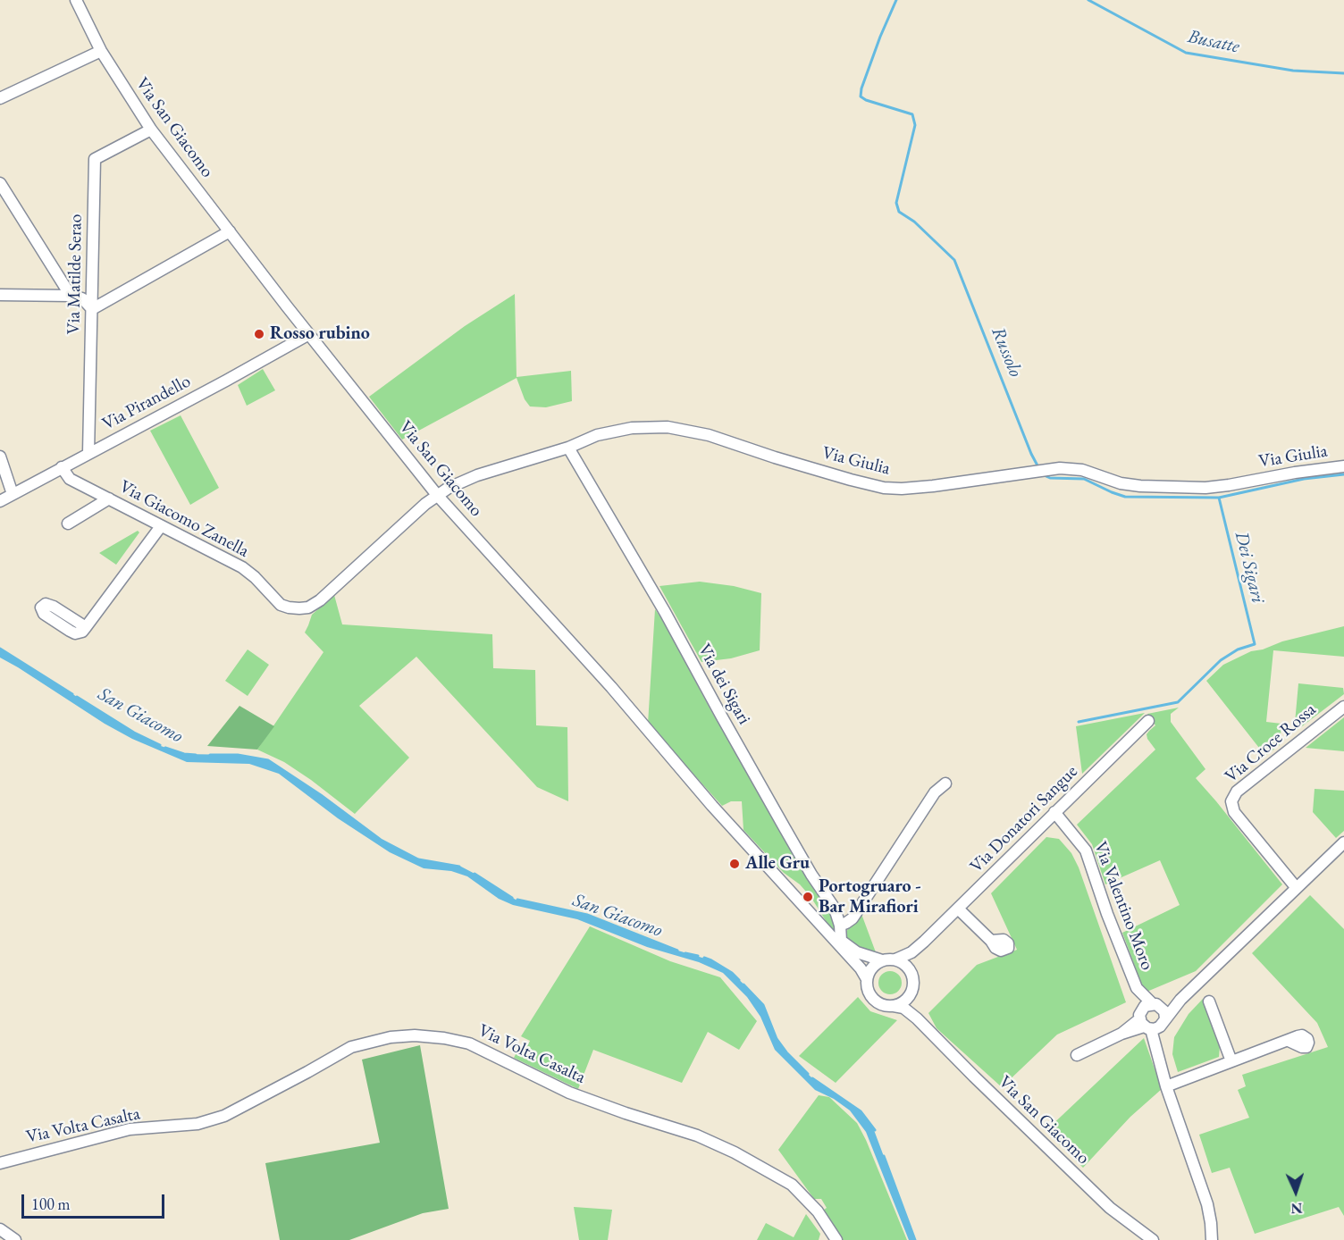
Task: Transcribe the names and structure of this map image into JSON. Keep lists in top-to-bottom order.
{
  "streets": {
    "street": [
      "Via San Giacomo",
      "Via Matilde Serao",
      "Via Pirandello",
      "Via Giulia",
      "Via Giacomo Zanella",
      "Via dei Sigari",
      "Via Croce Rossa",
      "Via Donatori Sangue",
      "Via Valentino Moro",
      "Via Volta Casalta"
    ]
  },
  "crossings": [
    ["Via San Giacomo", "Via Matilde Serao"],
    ["Via San Giacomo", "Via Pirandello"],
    ["Via San Giacomo", "Via Giulia"],
    ["Via San Giacomo", "Via Giacomo Zanella"],
    ["Via San Giacomo", "Via dei Sigari"],
    ["Via San Giacomo", "Via Donatori Sangue"],
    ["Via Matilde Serao", "Via Pirandello"],
    ["Via Pirandello", "Via Giacomo Zanella"],
    ["Via Giulia", "Via Giacomo Zanella"],
    ["Via Giulia", "Via dei Sigari"],
    ["Via Donatori Sangue", "Via Valentino Moro"]
  ],
  "water": [
    "Busatte",
    "Russolo",
    "Dei Sigari",
    "San Giacomo"
  ],
  "places": ["Rosso rubino", "Alle Gru", "Portogruaro - Bar Mirafiori"],
  "scale_bar": "100 m",
  "north": "bottom"
}
